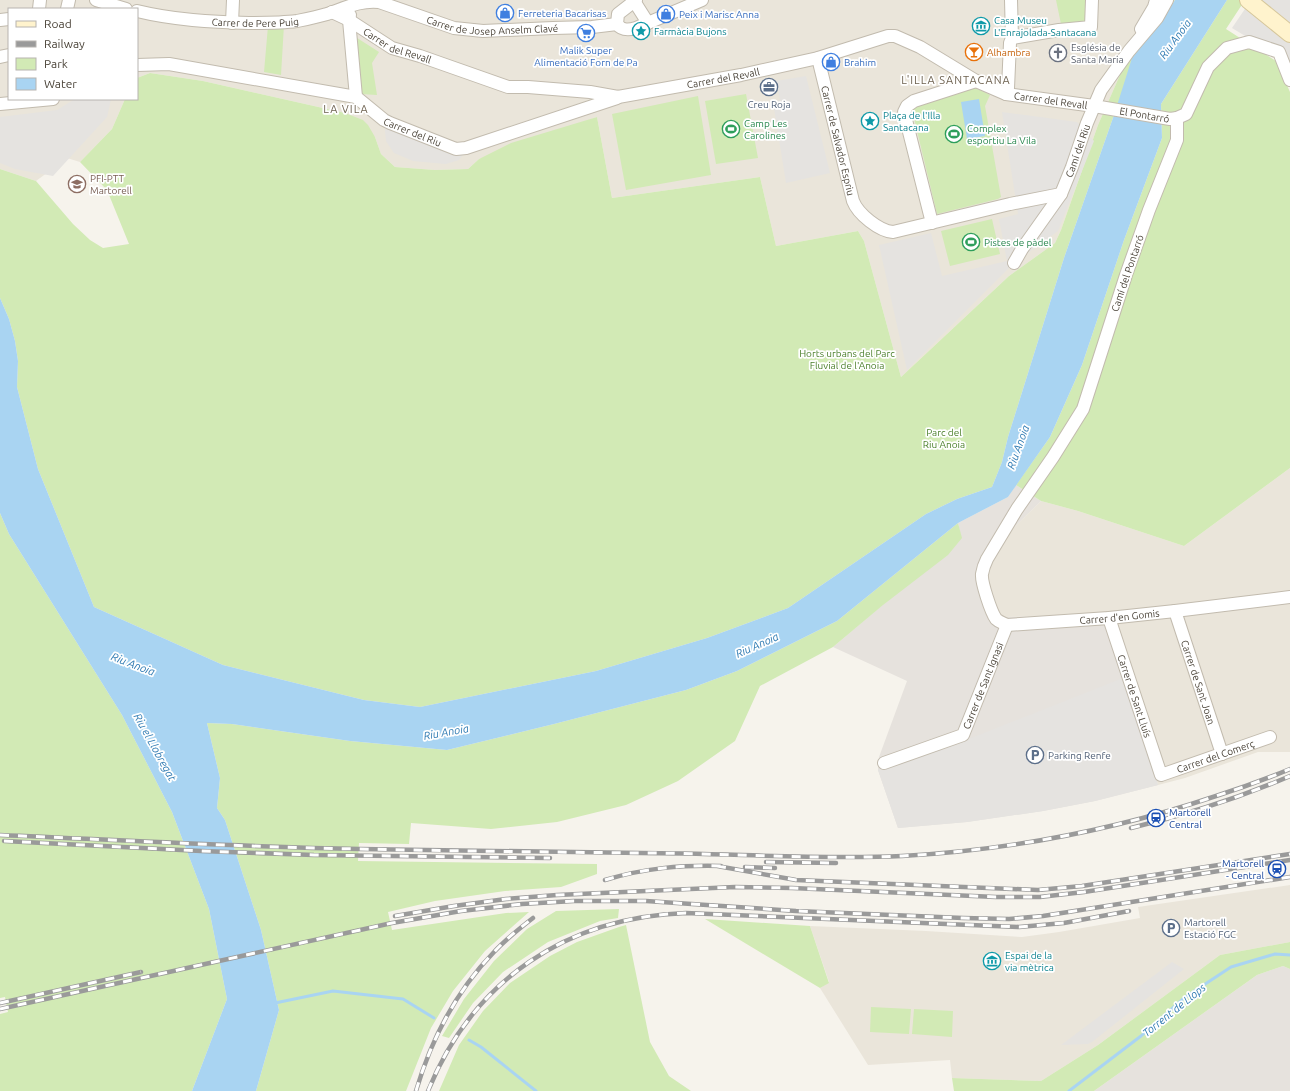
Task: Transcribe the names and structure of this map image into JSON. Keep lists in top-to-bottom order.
{
  "streets": {
    "street": [
      "Carrer de Pere Puig",
      "Carrer de Josep Anselm Clavé",
      "Carrer del Revall",
      "El Pontarró",
      "Carrer del Riu",
      "Carrer de Salvador Espriu",
      "Camí del Riu",
      "Camí del Pontarró",
      "Carrer d'en Gomis",
      "Carrer de Sant Joan",
      "Carrer de Sant Ignasi",
      "Carrer de Sant Lluís",
      "Carrer del Comerç"
    ]
  },
  "crossings": [
    ["Carrer de Pere Puig", "Carrer de Josep Anselm Clavé"],
    ["Carrer de Pere Puig", "Carrer del Revall"],
    ["Carrer del Revall", "El Pontarró"],
    ["Carrer del Revall", "Carrer del Riu"],
    ["Carrer del Revall", "Carrer de Salvador Espriu"],
    ["Carrer del Revall", "Camí del Riu"],
    ["El Pontarró", "Camí del Pontarró"],
    ["Carrer de Salvador Espriu", "Camí del Riu"],
    ["Camí del Pontarró", "Carrer d'en Gomis"],
    ["Camí del Pontarró", "Carrer de Sant Ignasi"],
    ["Carrer d'en Gomis", "Carrer de Sant Joan"],
    ["Carrer d'en Gomis", "Carrer de Sant Ignasi"],
    ["Carrer d'en Gomis", "Carrer de Sant Lluís"],
    ["Carrer de Sant Joan", "Carrer del Comerç"],
    ["Carrer de Sant Lluís", "Carrer del Comerç"]
  ],
  "districts": ["L'ILLA SANTACANA", "LA VILA"],
  "water": ["Riu Anoia", "Riu el Llobregat", "Torrent de Llops"],
  "parks": ["Horts urbans del Parc Fluvial de l'Anoia", "Parc del Riu Anoia"],
  "places": {
    "shop": ["Ferreteria Bacarisas", "Peix i Marisc Anna", "Brahim"],
    "museum": ["Casa Museu L'Enrajolada-Santacana", "Espai de la via mètrica"],
    "place": ["Farmàcia Bujons", "Plaça de l'Illa Santacana"],
    "supermarket": ["Malik Super Alimentació Forn de Pa"],
    "bar": ["Alhambra"],
    "church": ["Església de Santa Maria"],
    "office": ["Creu Roja"],
    "sports": ["Camp Les Carolines", "Complex esportiu La Vila", "Pistes de pàdel"],
    "school or university": ["PFI-PTT Martorell"],
    "parking": ["Parking Renfe", "Martorell Estació FGC"],
    "station": ["Martorell Central", "Martorell - Central"]
  },
  "legend": [
    "Road",
    "Railway",
    "Park",
    "Water"
  ]
}
